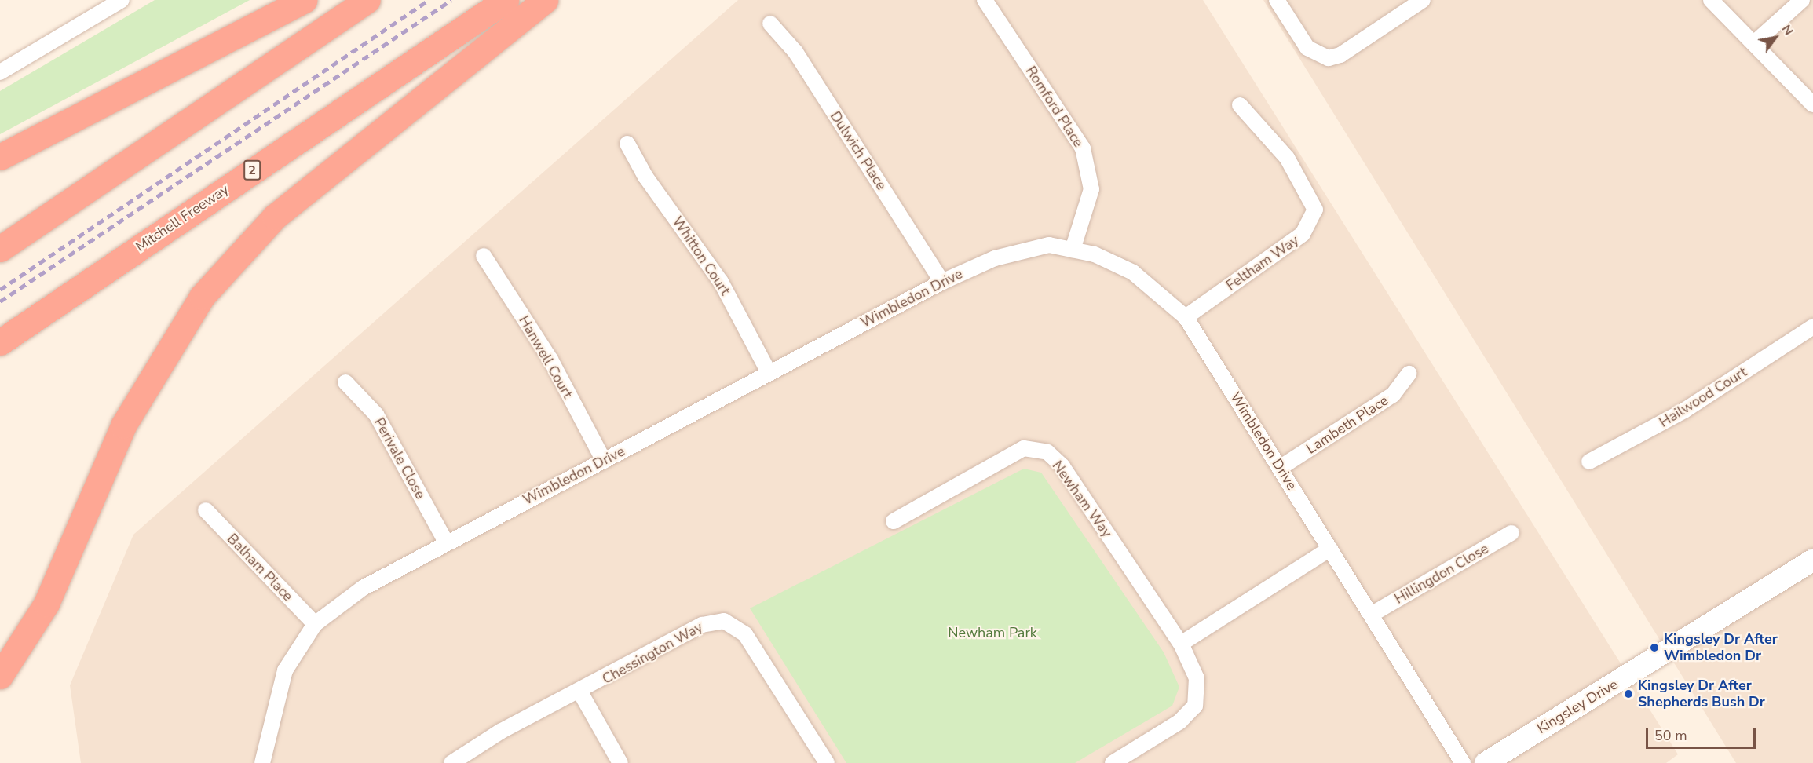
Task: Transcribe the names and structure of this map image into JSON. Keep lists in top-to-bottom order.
{
  "streets": {
    "highway": ["2", "Mitchell Freeway"],
    "main road": ["Kingsley Drive"],
    "street": [
      "Romford Place",
      "Dulwich Place",
      "Whitton Court",
      "Feltham Way",
      "Wimbledon Drive",
      "Hanwell Court",
      "Hailwood Court",
      "Lambeth Place",
      "Perivale Close",
      "Newham Way",
      "Balham Place",
      "Hillingdon Close",
      "Chessington Way"
    ]
  },
  "crossings": [
    ["Romford Place", "Wimbledon Drive"],
    ["Dulwich Place", "Wimbledon Drive"],
    ["Whitton Court", "Wimbledon Drive"],
    ["Feltham Way", "Wimbledon Drive"],
    ["Wimbledon Drive", "Hanwell Court"],
    ["Wimbledon Drive", "Lambeth Place"],
    ["Wimbledon Drive", "Perivale Close"],
    ["Wimbledon Drive", "Balham Place"],
    ["Wimbledon Drive", "Hillingdon Close"]
  ],
  "parks": ["Newham Park"],
  "places": ["Kingsley Dr After Wimbledon Dr", "Kingsley Dr After Shepherds Bush Dr"],
  "scale_bar": "50 m",
  "north": "top right"
}
